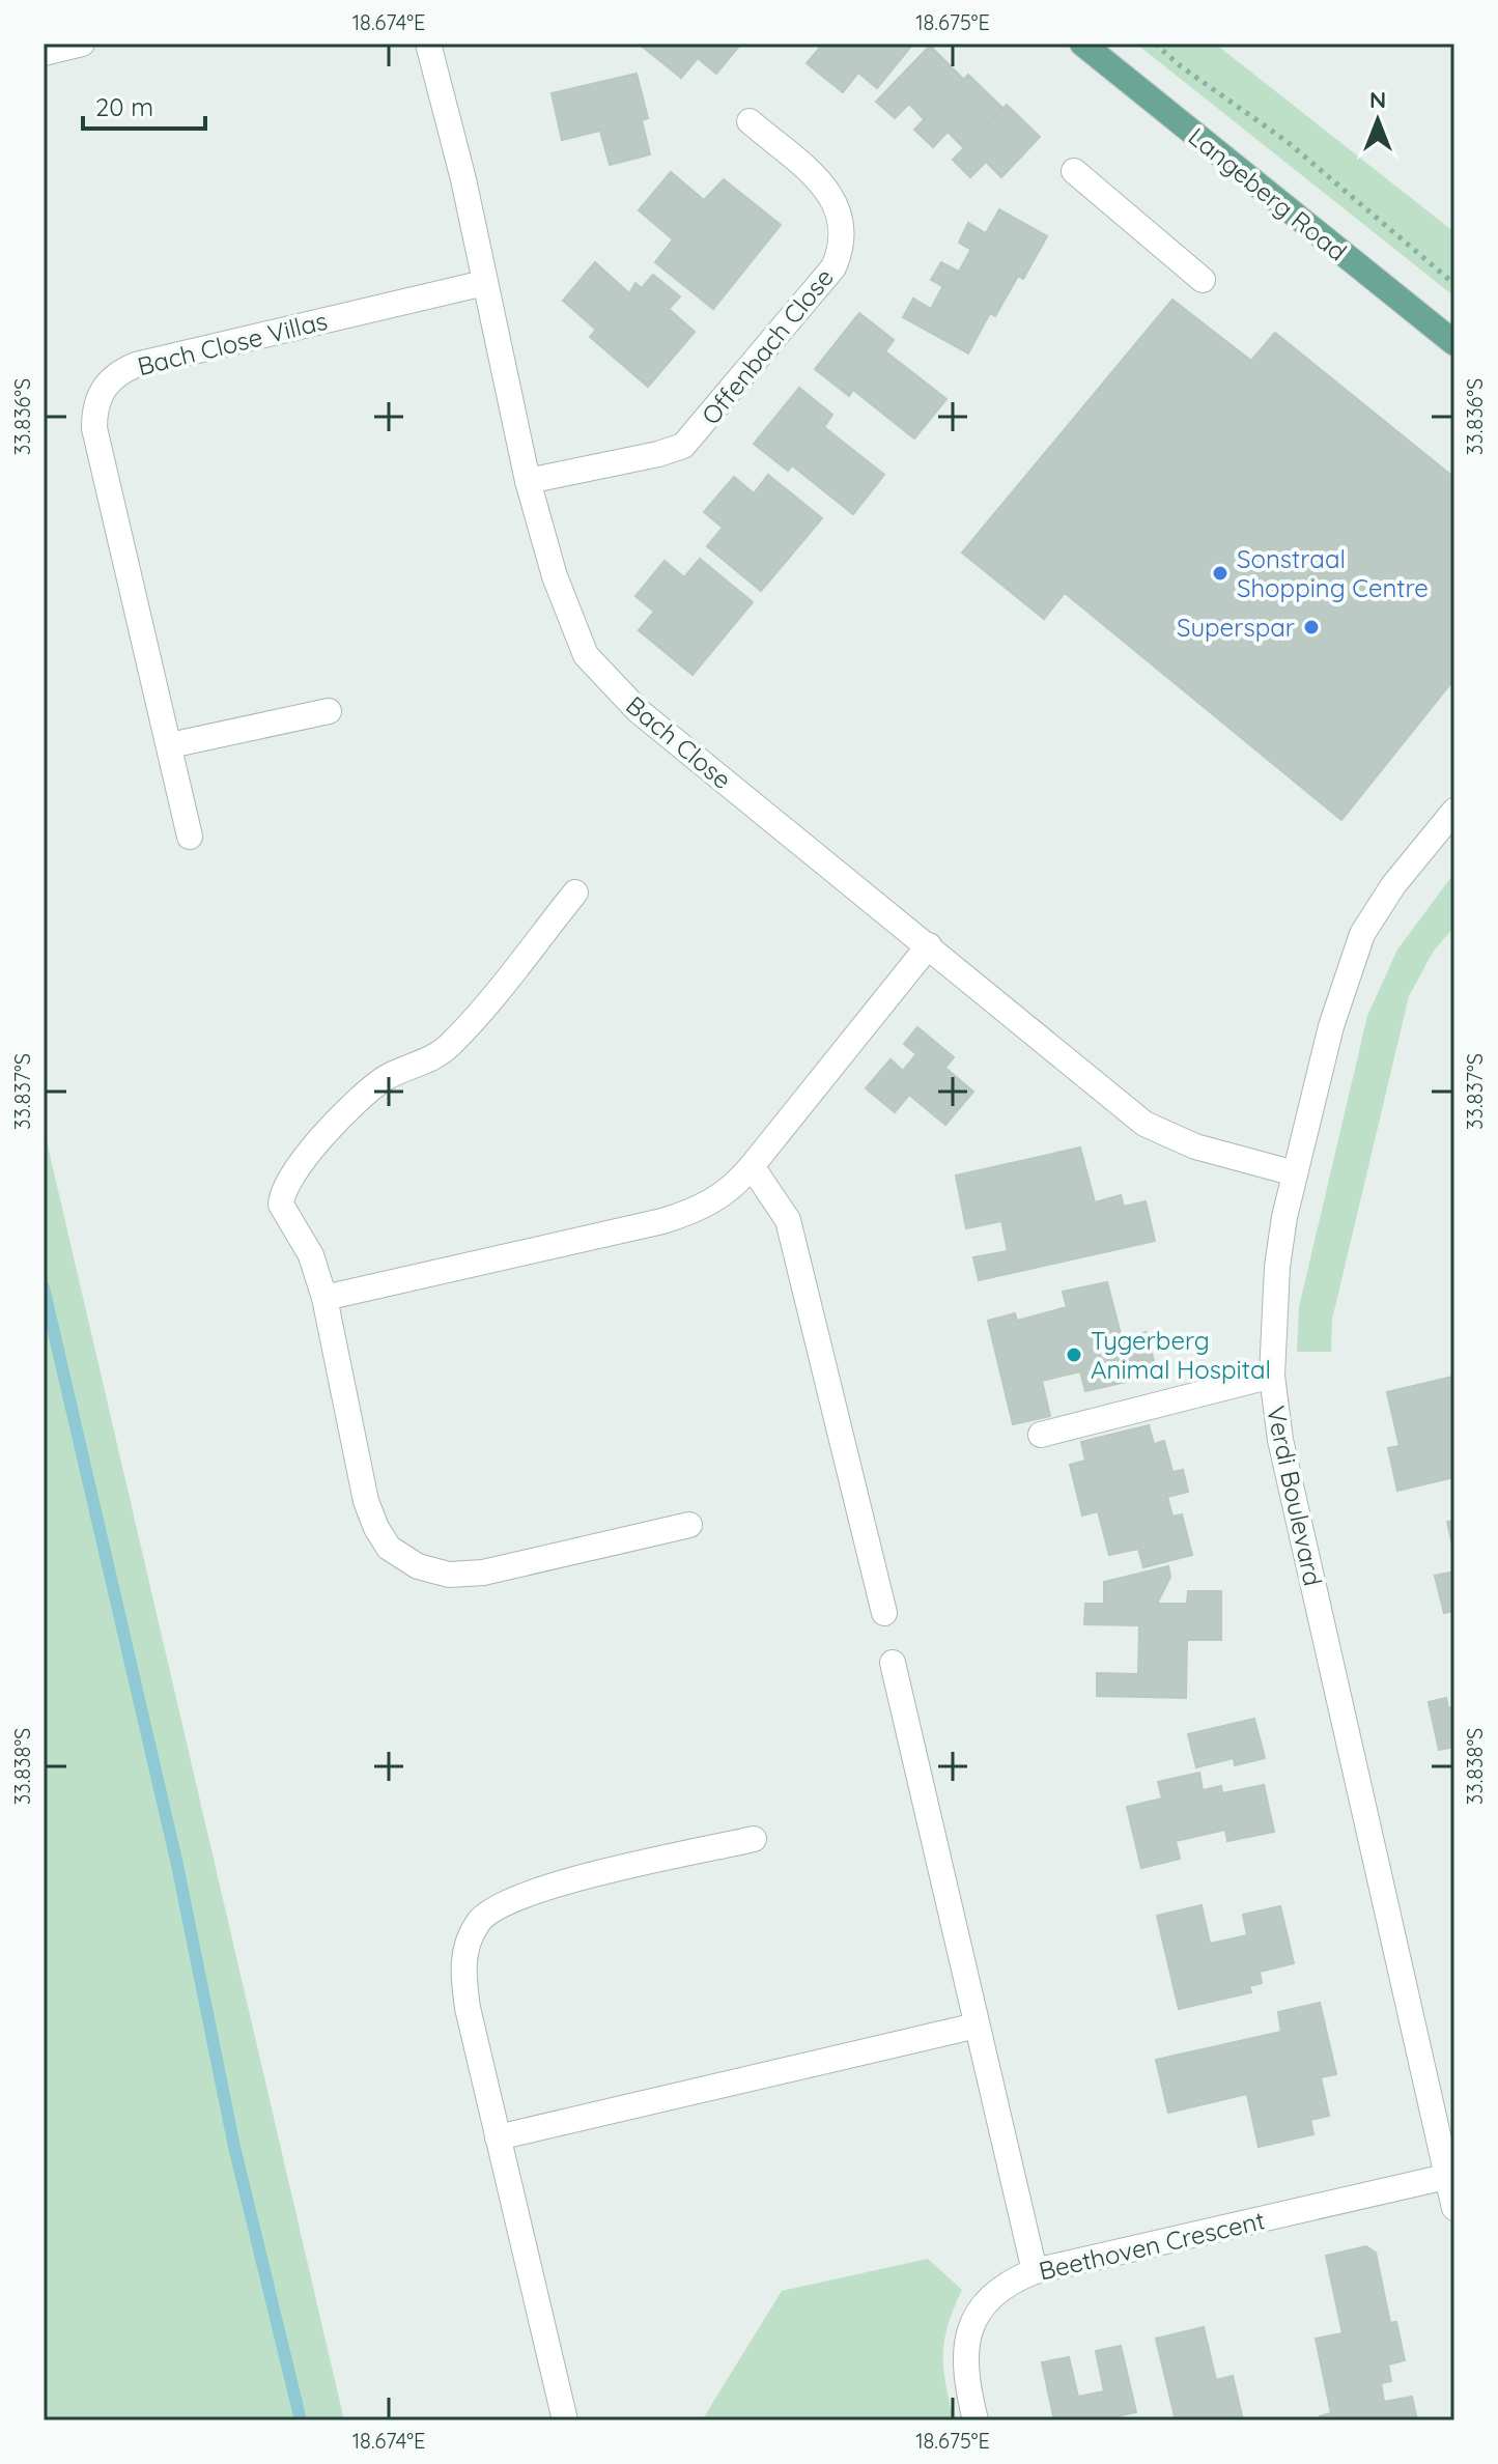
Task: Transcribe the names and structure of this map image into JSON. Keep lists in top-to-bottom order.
{
  "streets": {
    "main road": ["Langeberg Road"],
    "street": [
      "Bach Close Villas",
      "Offenbach Close",
      "Bach Close",
      "Verdi Boulevard",
      "Beethoven Crescent"
    ]
  },
  "crossings": [
    ["Bach Close Villas", "Bach Close"],
    ["Offenbach Close", "Bach Close"],
    ["Bach Close", "Verdi Boulevard"],
    ["Verdi Boulevard", "Beethoven Crescent"]
  ],
  "places": ["Sonstraal Shopping Centre", "Superspar", "Tygerberg Animal Hospital"],
  "scale_bar": "20 m",
  "north": "top",
  "coordinates": [
    "18.674°E",
    "18.675°E",
    "33.836°S",
    "33.837°S",
    "33.838°S"
  ]
}
